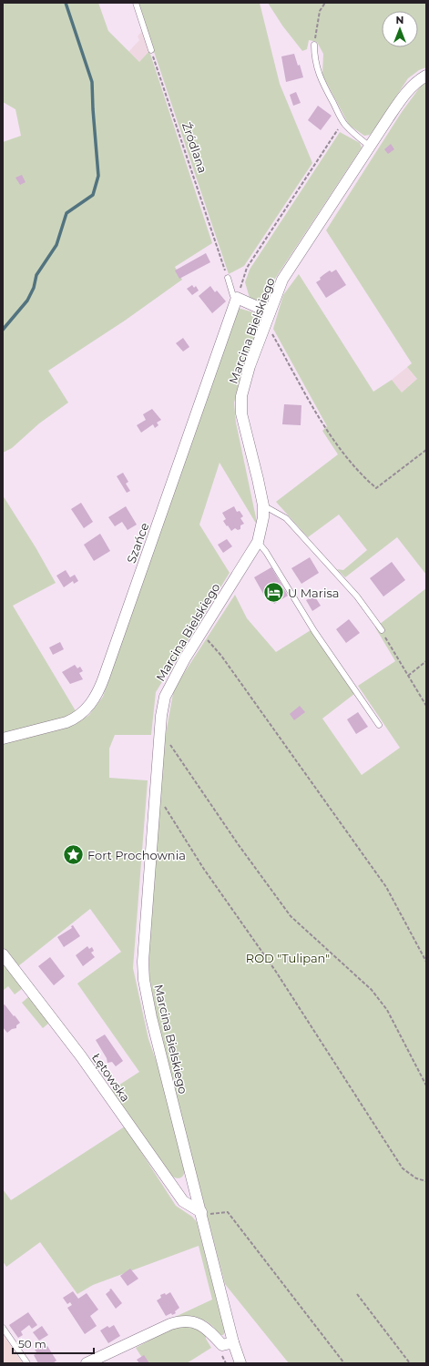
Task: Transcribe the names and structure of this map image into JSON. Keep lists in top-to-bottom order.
{
  "streets": {
    "street": ["Marcina Bielskiego", "Szańce", "Łętowska"],
    "path": ["Źródlana"]
  },
  "crossings": [
    ["Marcina Bielskiego", "Łętowska"]
  ],
  "parks": ["ROD \"Tulipan\""],
  "places": {
    "hotel": ["U Marisa"],
    "place": ["Fort Prochownia"]
  },
  "scale_bar": "50 m",
  "north": "top"
}
